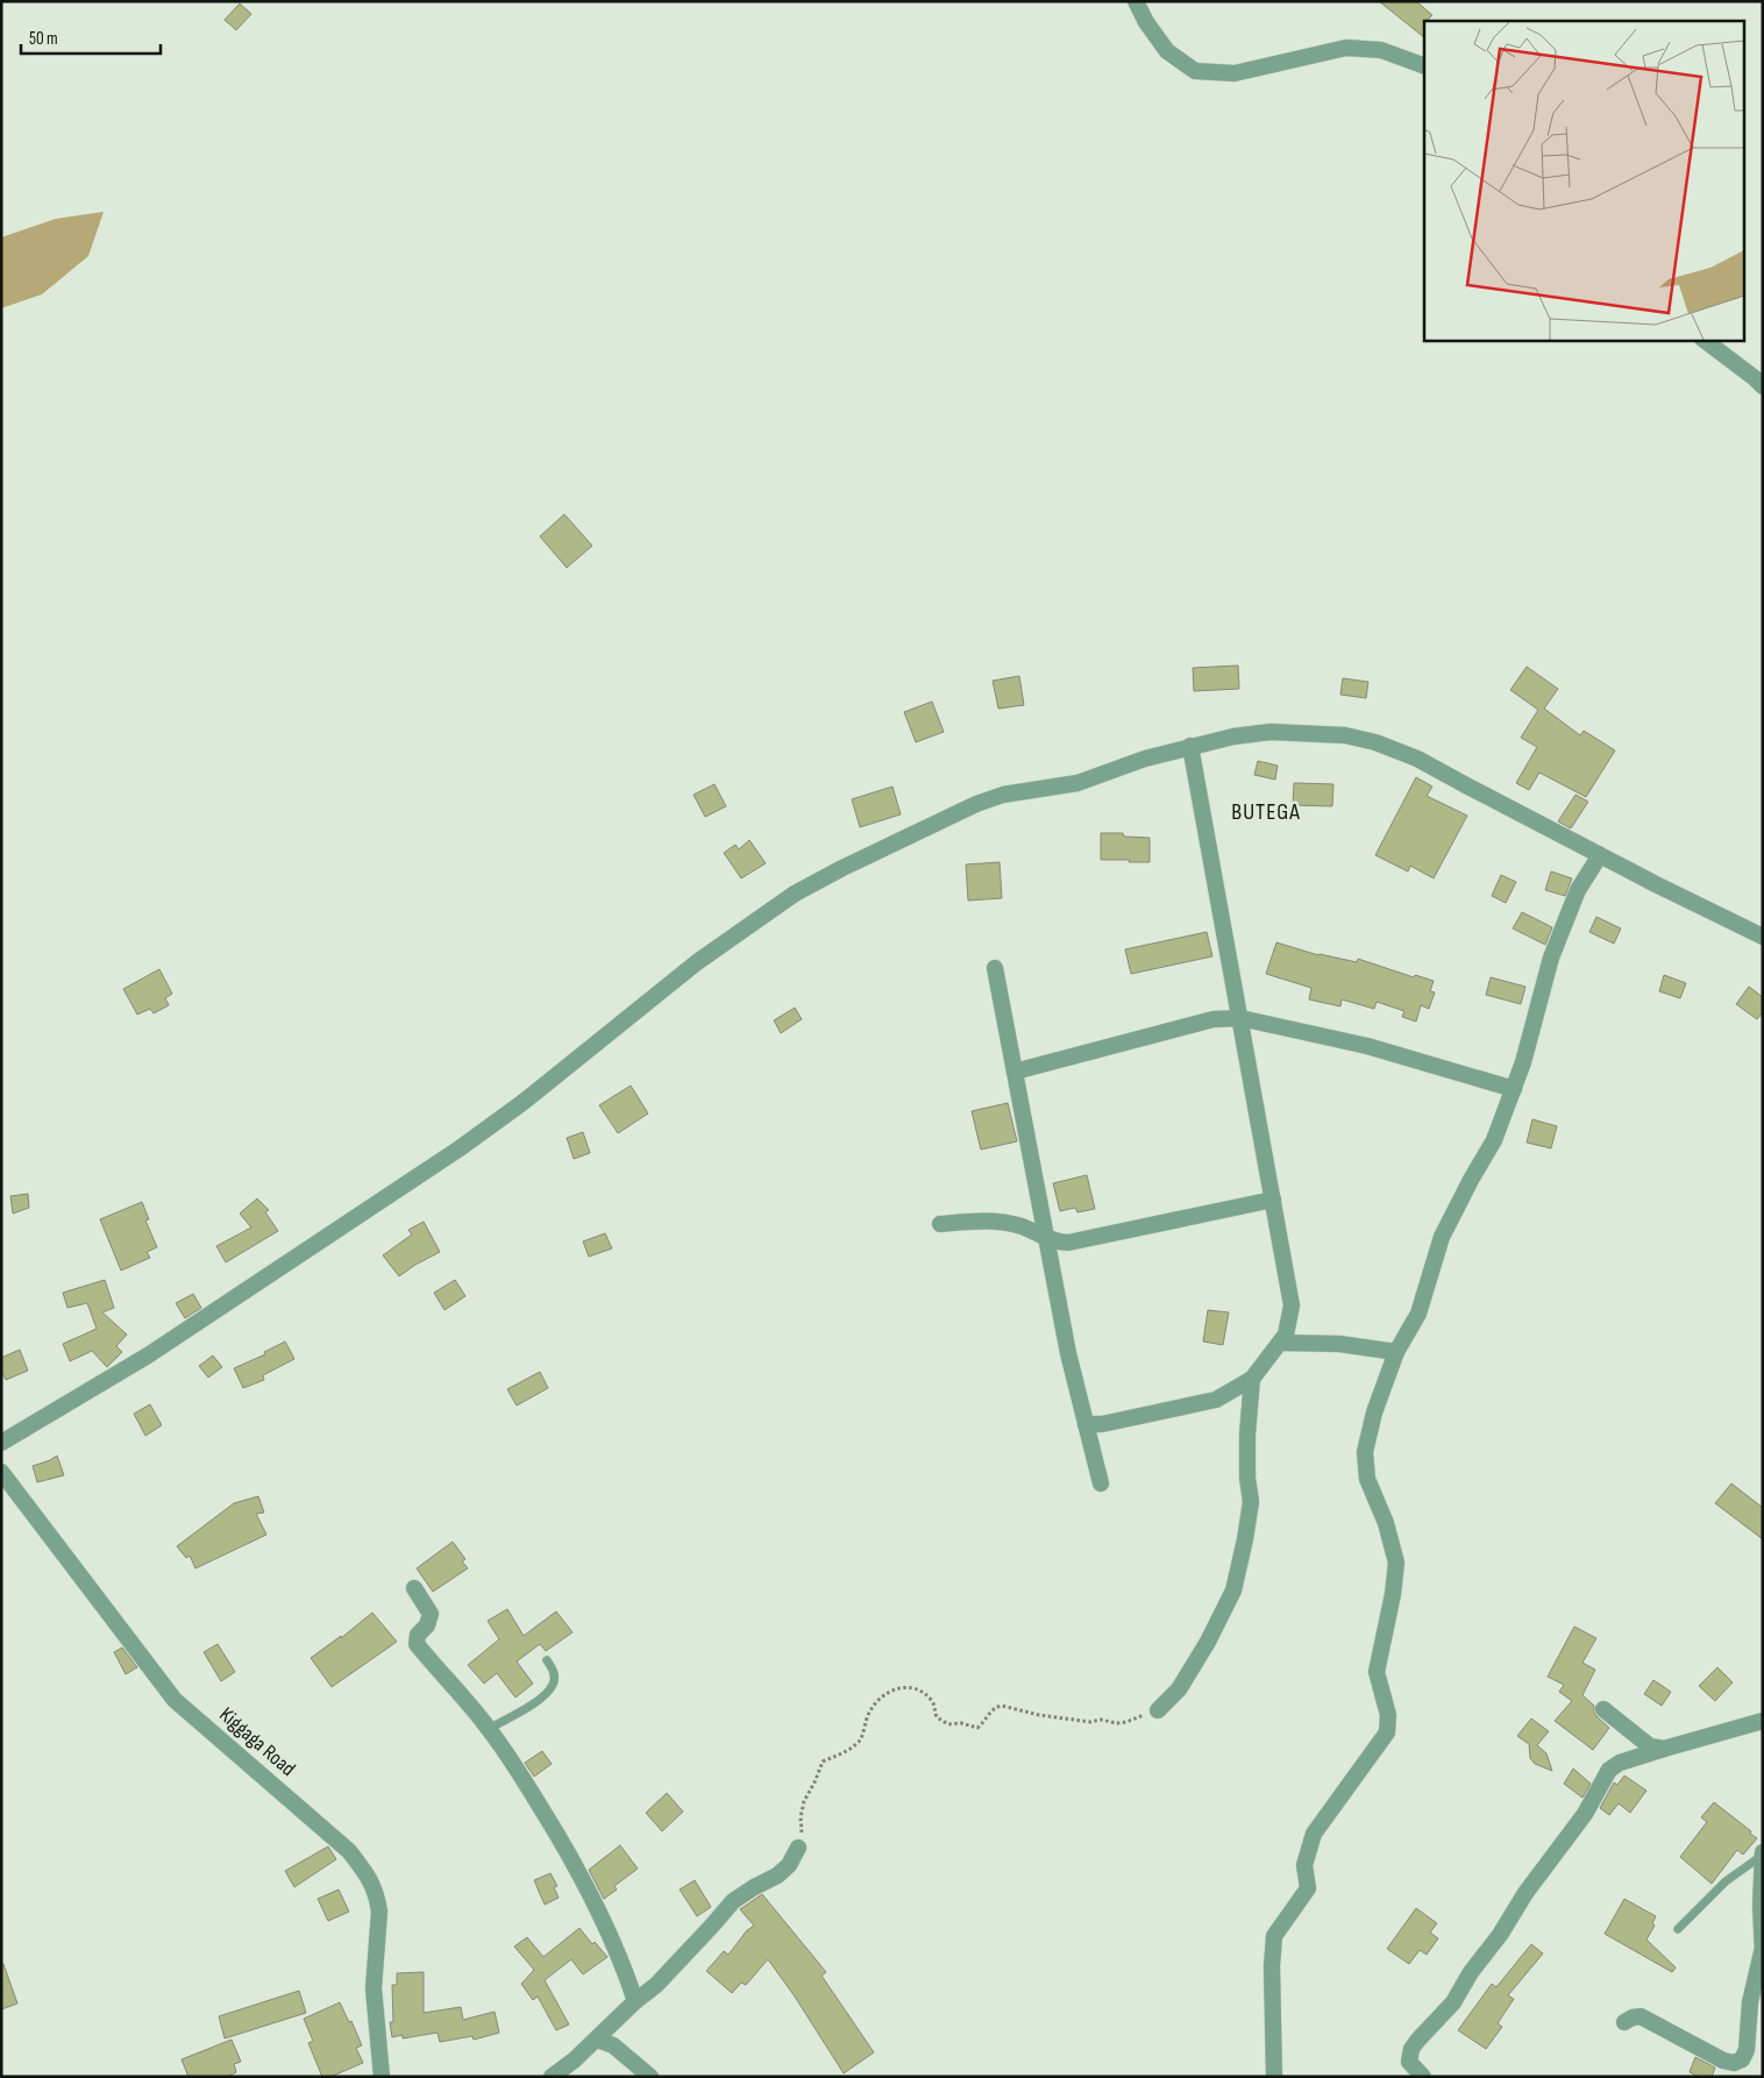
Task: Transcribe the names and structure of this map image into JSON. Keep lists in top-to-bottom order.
{
  "streets": {
    "street": ["Kiggaga Road"]
  },
  "districts": ["BUTEGA"],
  "scale_bar": "50 m"
}
